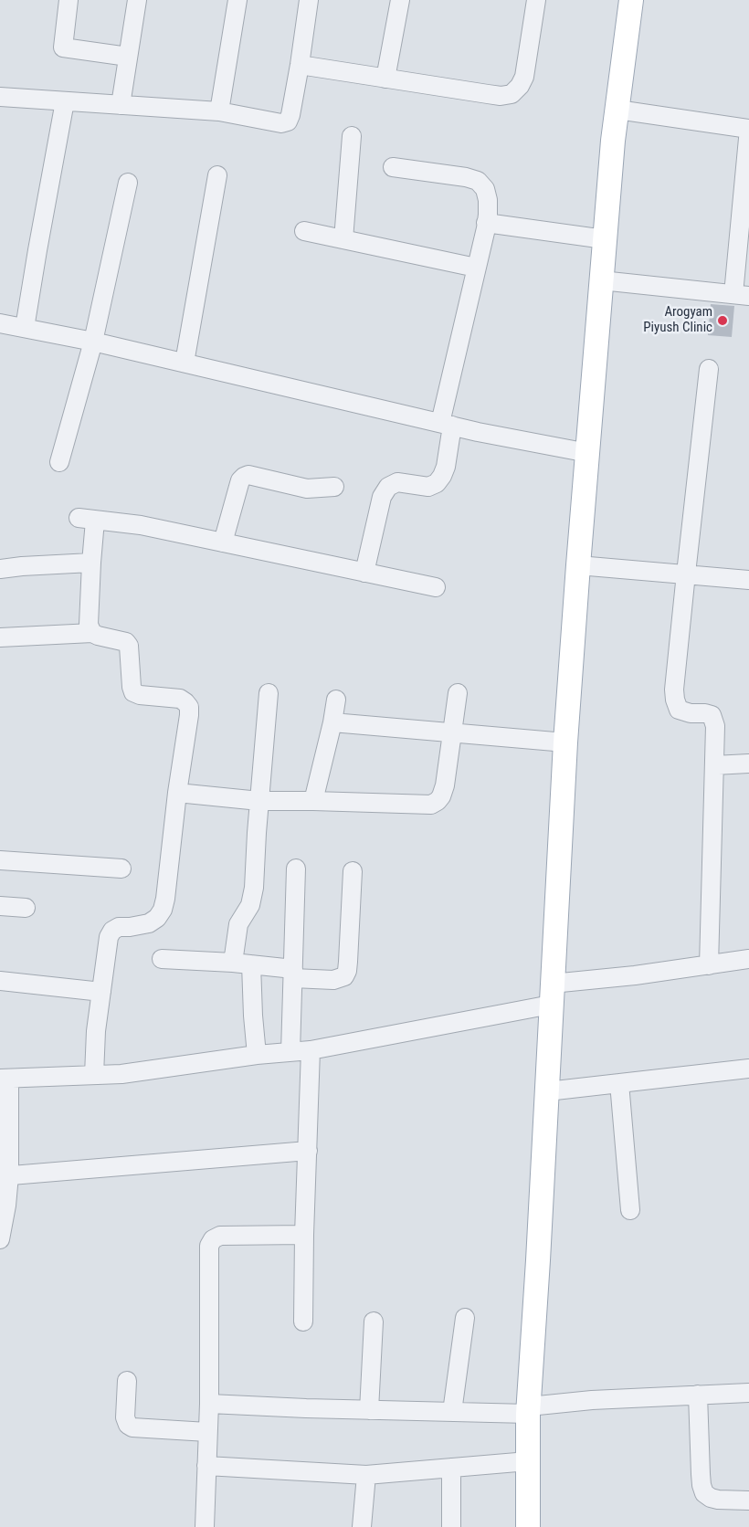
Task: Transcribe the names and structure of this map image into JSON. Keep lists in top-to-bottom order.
{
  "places": ["Arogyam Piyush Clinic"]
}
